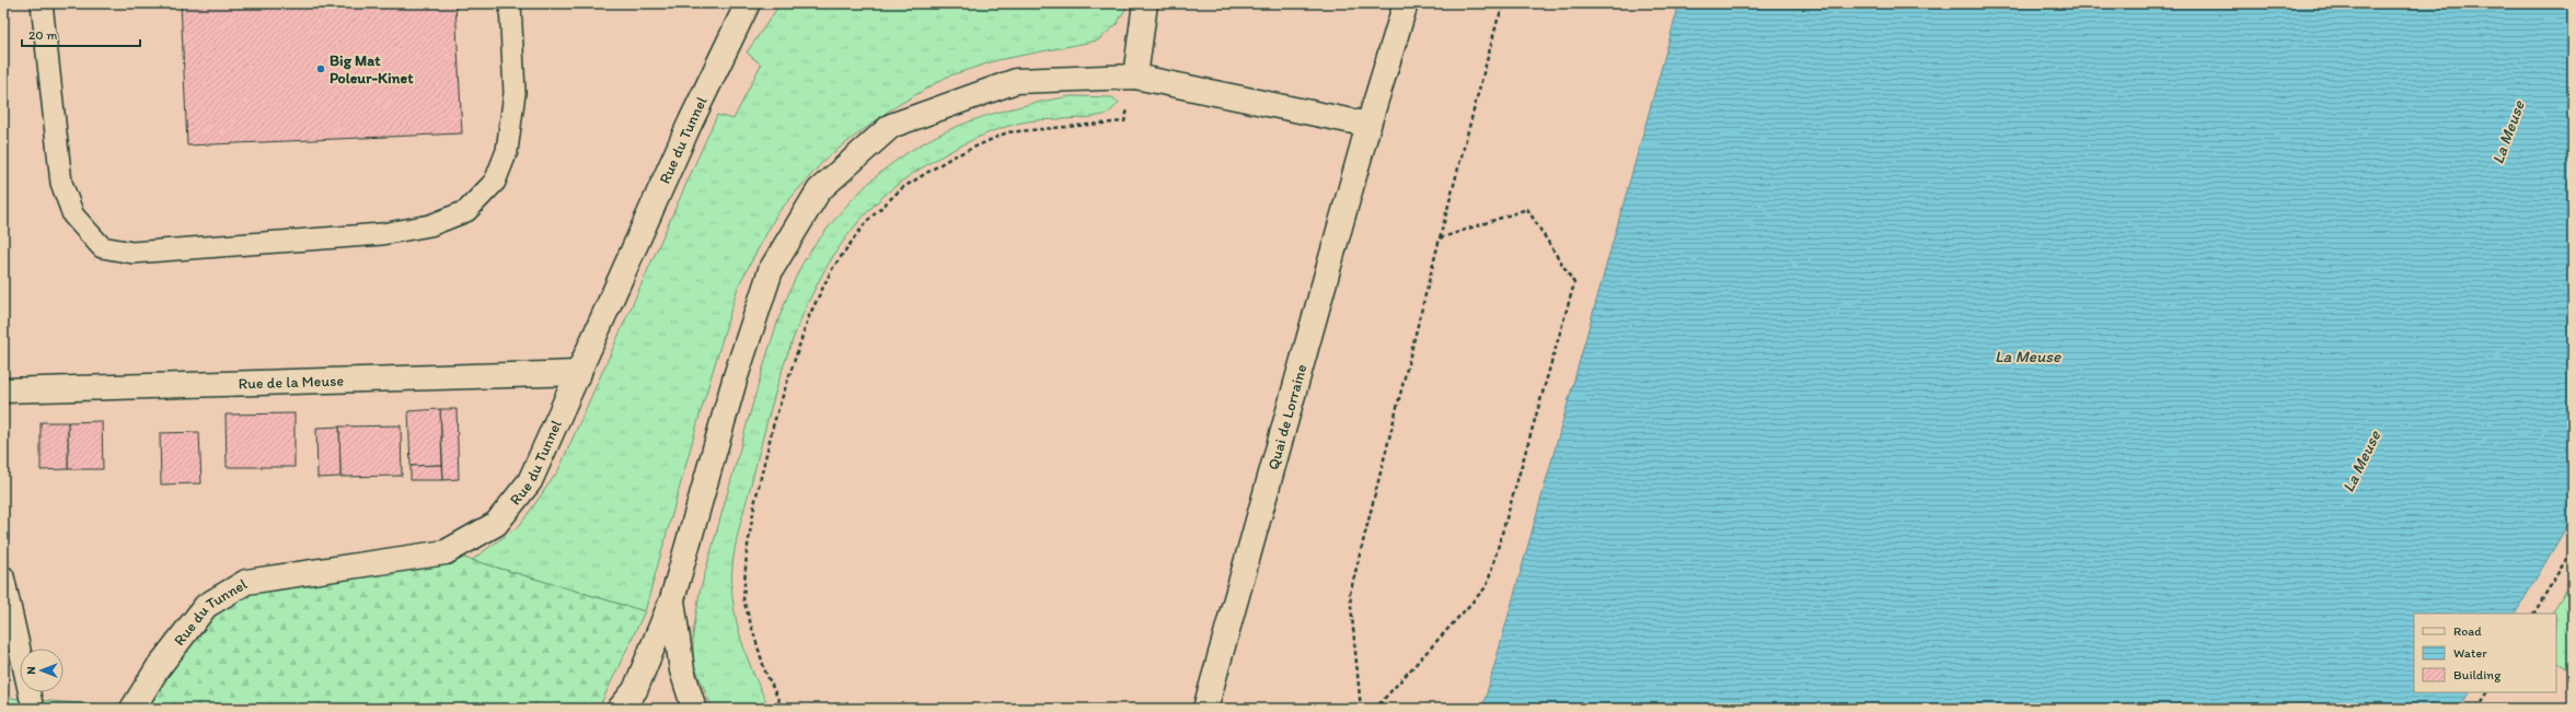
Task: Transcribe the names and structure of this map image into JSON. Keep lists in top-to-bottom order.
{
  "streets": {
    "main road": ["Rue du Tunnel", "Rue de la Meuse", "Quai de Lorraine"]
  },
  "crossings": [
    ["Rue du Tunnel", "Rue de la Meuse"]
  ],
  "water": ["La Meuse"],
  "places": ["Big Mat Poleur-Kinet"],
  "legend": ["Road", "Water", "Building"],
  "scale_bar": "20 m",
  "north": "left"
}
